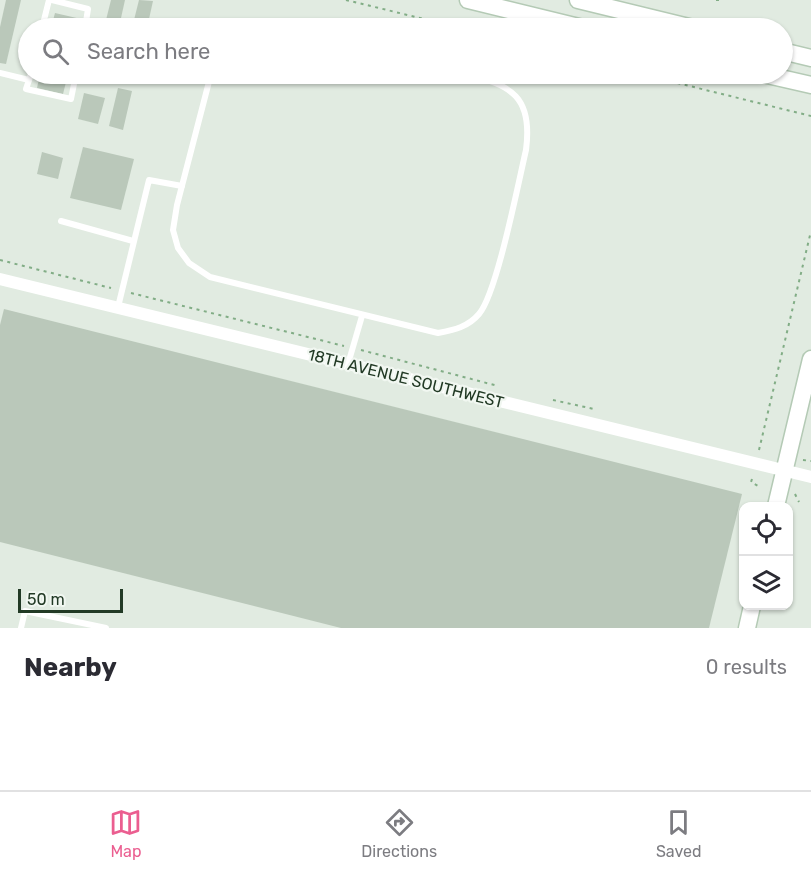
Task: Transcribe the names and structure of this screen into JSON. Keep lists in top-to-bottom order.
{
  "streets": {
    "street": ["18TH AVENUE SOUTHWEST"]
  },
  "scale_bar": "50 m",
  "page": {
    "search": "Search here",
    "scale": "50 m",
    "heading": ["Nearby", "0 results"],
    "nav": ["Map", "Directions", "Saved"]
  }
}
